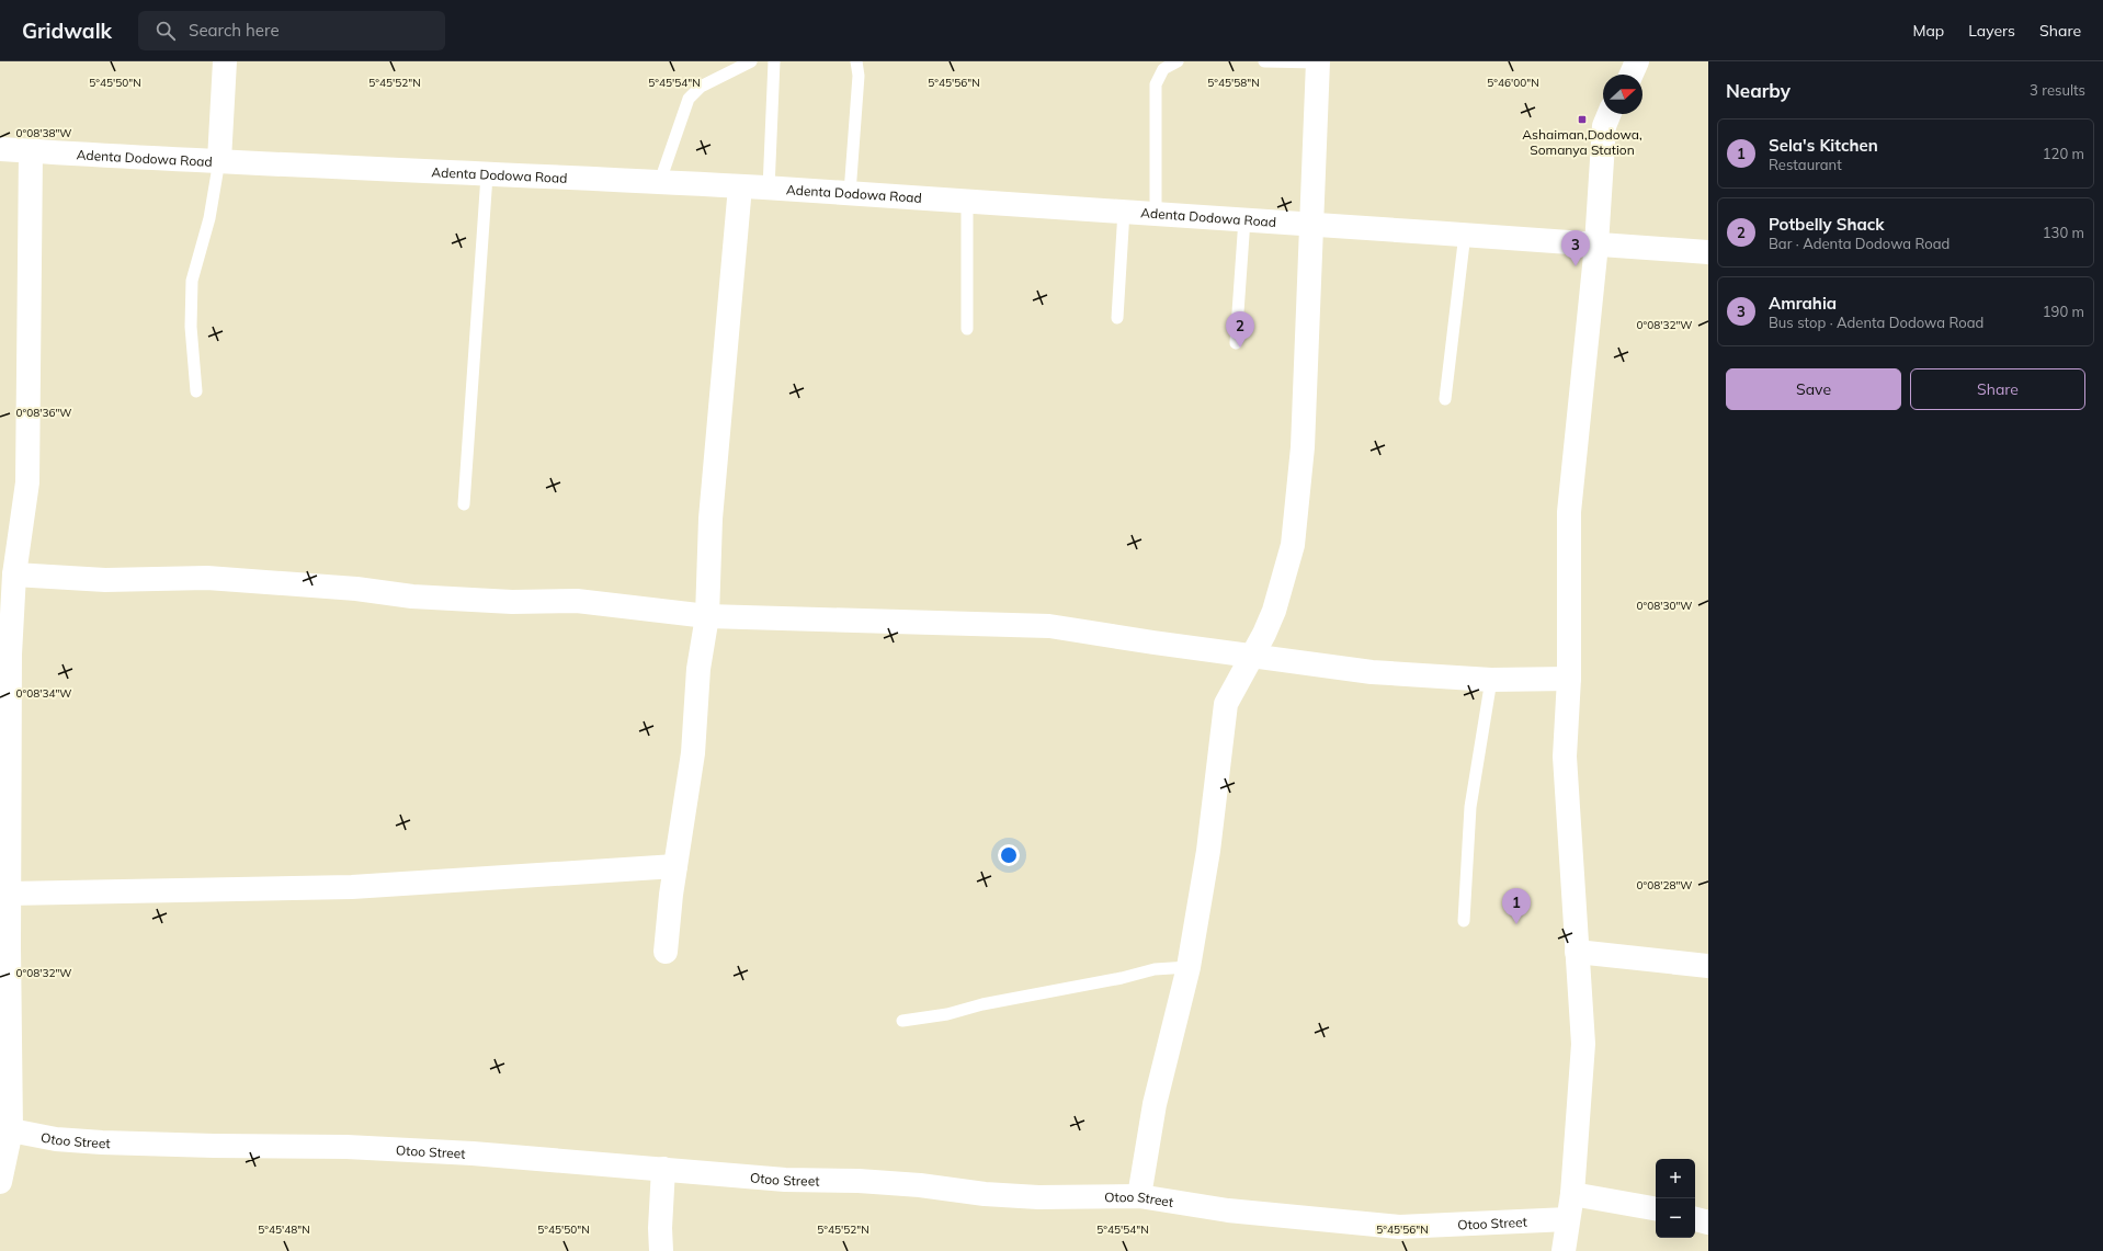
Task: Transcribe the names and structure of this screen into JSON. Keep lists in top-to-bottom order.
{
  "streets": {
    "street": ["Adenta Dodowa Road", "Otoo Street"]
  },
  "places": {
    "transit": ["Ashaiman,Dodowa, Somanya Station"]
  },
  "north": "right",
  "page": {
    "header": "Gridwalk",
    "search": "Search here",
    "nav": ["Map", "Layers", "Share"],
    "heading": ["Nearby", "3 results"],
    "list": [
      {
        "mark": "1",
        "name": "Sela's Kitchen",
        "note": "Restaurant",
        "value": "120 m"
      },
      {
        "mark": "2",
        "name": "Potbelly Shack",
        "note": "Bar · Adenta Dodowa Road",
        "value": "130 m"
      },
      {
        "mark": "3",
        "name": "Amrahia",
        "note": "Bus stop · Adenta Dodowa Road",
        "value": "190 m"
      }
    ],
    "pins": ["3", "2", "1"],
    "buttons": ["Save", "Share"],
    "map_buttons": ["+", "−"]
  },
  "coordinates": [
    "5°45'56\"N",
    "5°45'58\"N",
    "5°45'50\"N",
    "5°45'52\"N",
    "5°45'54\"N",
    "5°46'00\"N",
    "0°08'38\"W",
    "0°08'32\"W",
    "0°08'36\"W",
    "0°08'30\"W",
    "0°08'34\"W",
    "0°08'28\"W",
    "5°45'48\"N"
  ]
}
